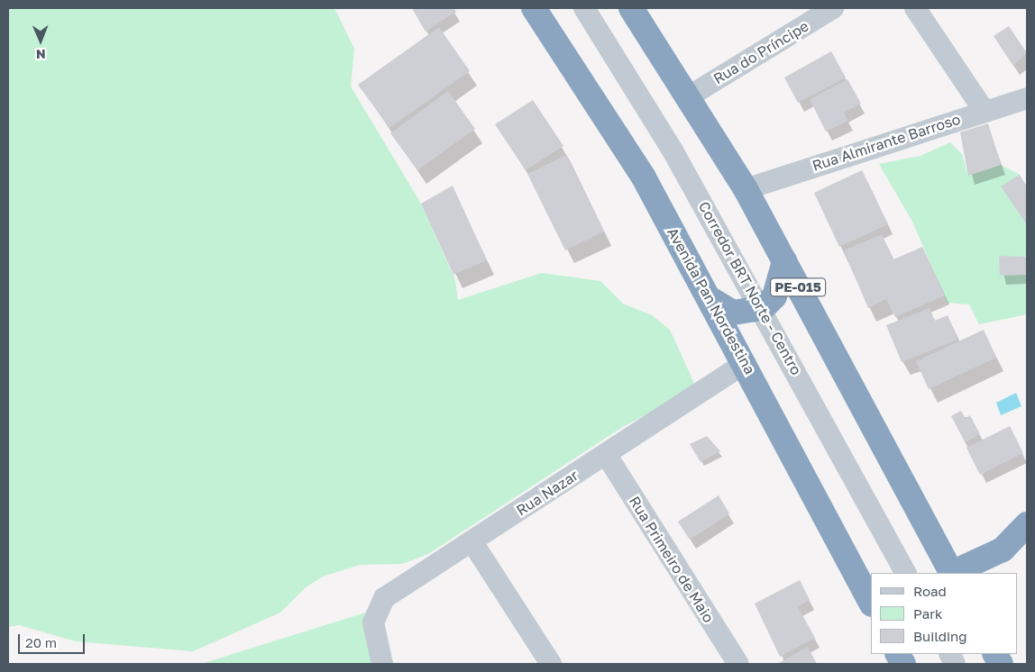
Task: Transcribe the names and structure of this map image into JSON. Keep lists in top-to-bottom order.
{
  "streets": {
    "highway": ["PE-015", "Avenida Pan Nordestina"],
    "street": [
      "Rua do Príncipe",
      "Rua Almirante Barroso",
      "Corredor BRT Norte - Centro",
      "Rua Nazar",
      "Rua Primeiro de Maio"
    ]
  },
  "crossings": [
    ["Rua do Príncipe", "PE-015"],
    ["Rua Almirante Barroso", "PE-015"],
    ["Avenida Pan Nordestina", "Rua Nazar"],
    ["Rua Nazar", "Rua Primeiro de Maio"]
  ],
  "legend": ["Road", "Park", "Building"],
  "scale_bar": "20 m",
  "north": "bottom"
}
